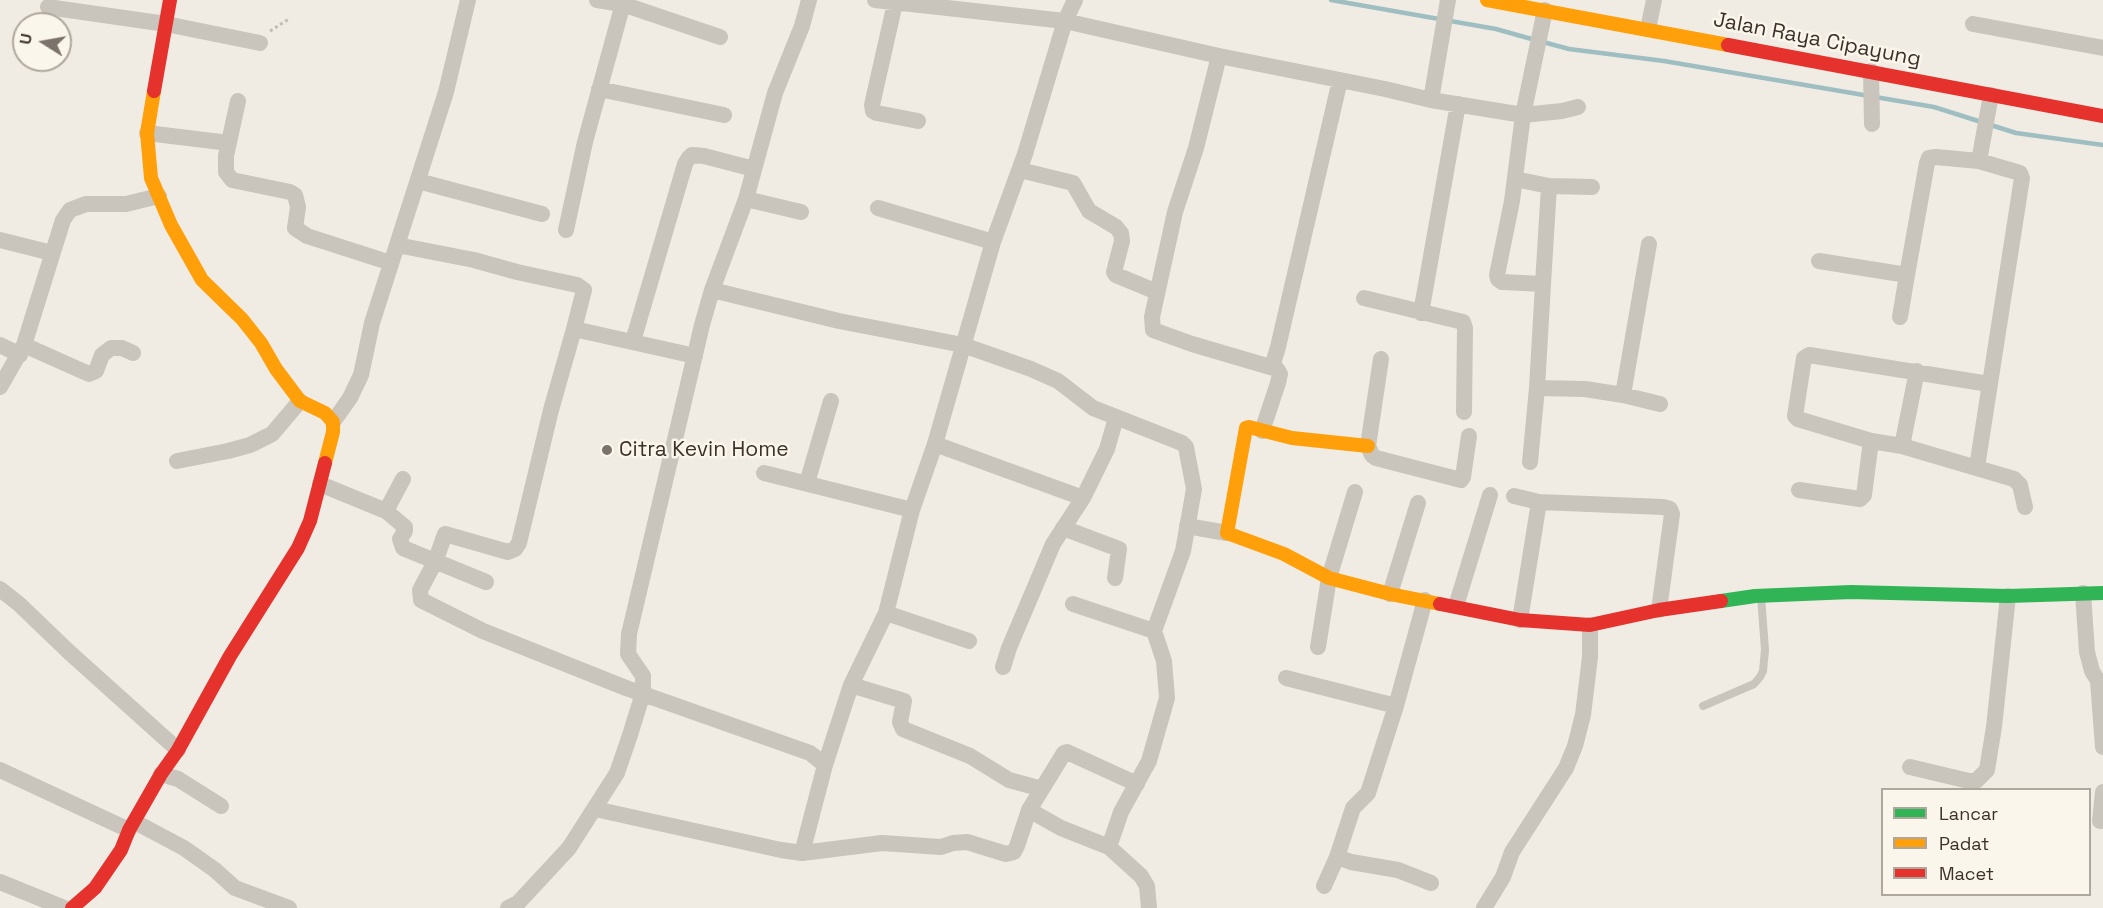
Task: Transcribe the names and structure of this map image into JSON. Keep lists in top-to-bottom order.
{
  "streets": {
    "street": ["Jalan Raya Cipayung"]
  },
  "places": ["Citra Kevin Home"],
  "legend": ["Lancar", "Padat", "Macet"],
  "north": "left"
}
